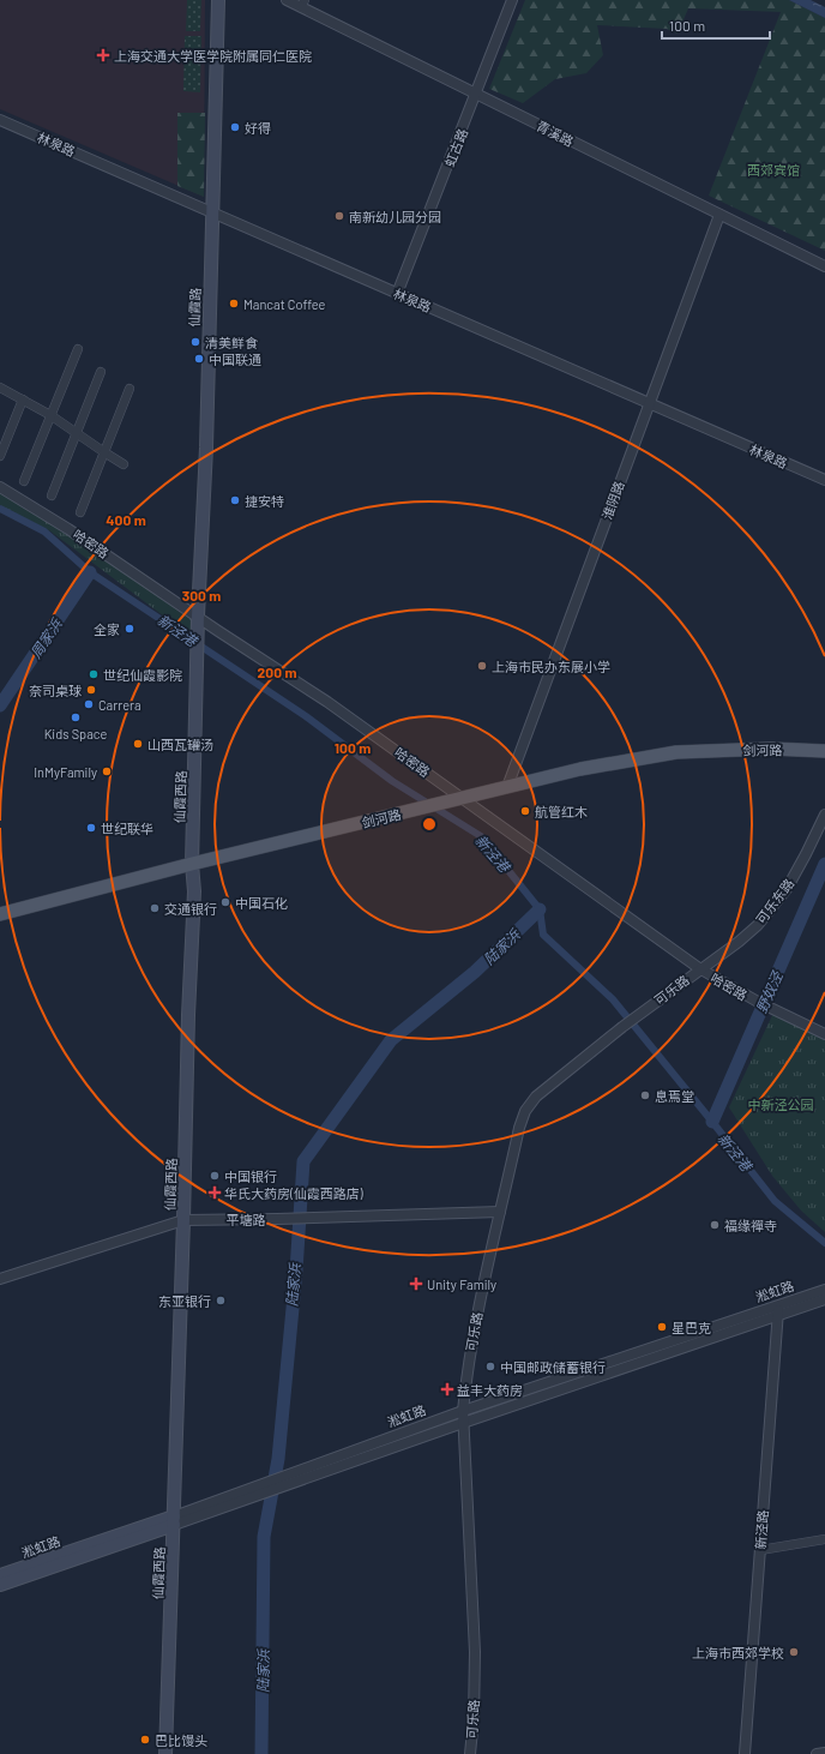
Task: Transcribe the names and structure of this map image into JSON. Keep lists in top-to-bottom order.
{
  "streets": {
    "main road": [
      "仙霞路",
      "剑河路",
      "仙霞西路",
      "淞虹路"
    ],
    "street": [
      "青溪路",
      "林泉路",
      "虹古路",
      "淮阴路",
      "哈密路",
      "可乐东路",
      "可乐路",
      "平塘路",
      "新泾路"
    ]
  },
  "crossings": [
    ["青溪路", "虹古路"],
    ["青溪路", "淮阴路"],
    ["林泉路", "虹古路"],
    ["林泉路", "仙霞路"],
    ["林泉路", "淮阴路"],
    ["仙霞路", "哈密路"],
    ["仙霞路", "仙霞西路"],
    ["淮阴路", "剑河路"],
    ["哈密路", "剑河路"],
    ["哈密路", "仙霞西路"],
    ["哈密路", "可乐东路"],
    ["哈密路", "可乐路"],
    ["剑河路", "仙霞西路"],
    ["仙霞西路", "平塘路"],
    ["仙霞西路", "淞虹路"],
    ["可乐东路", "可乐路"],
    ["可乐路", "平塘路"],
    ["可乐路", "淞虹路"],
    ["淞虹路", "新泾路"]
  ],
  "water": [
    "新泾港",
    "周家浜",
    "陆家浜",
    "野奴泾"
  ],
  "parks": ["西郊宾馆", "中新泾公园"],
  "places": {
    "health": [
      "上海交通大学医学院附属同仁医院",
      "华氏大药房(仙霞西路店)",
      "Unity Family",
      "益丰大药房"
    ],
    "other": [
      "好得",
      "南新幼儿园分园",
      "Mancat Coffee",
      "清美鲜食",
      "中国联通",
      "捷安特",
      "全家",
      "上海市民办东展小学",
      "世纪仙霞影院",
      "奈司桌球",
      "Carrera",
      "Kids Space",
      "山西瓦罐汤",
      "InMyFamily",
      "航管红木",
      "世纪联华",
      "中国石化",
      "交通银行",
      "息焉堂",
      "中国银行",
      "福缘禪寺",
      "东亚银行",
      "星巴克",
      "中国邮政储蓄银行",
      "上海市西郊学校",
      "巴比馒头"
    ]
  },
  "scale_bar": "100 m",
  "rings": [
    "400 m",
    "300 m",
    "200 m",
    "100 m"
  ]
}
